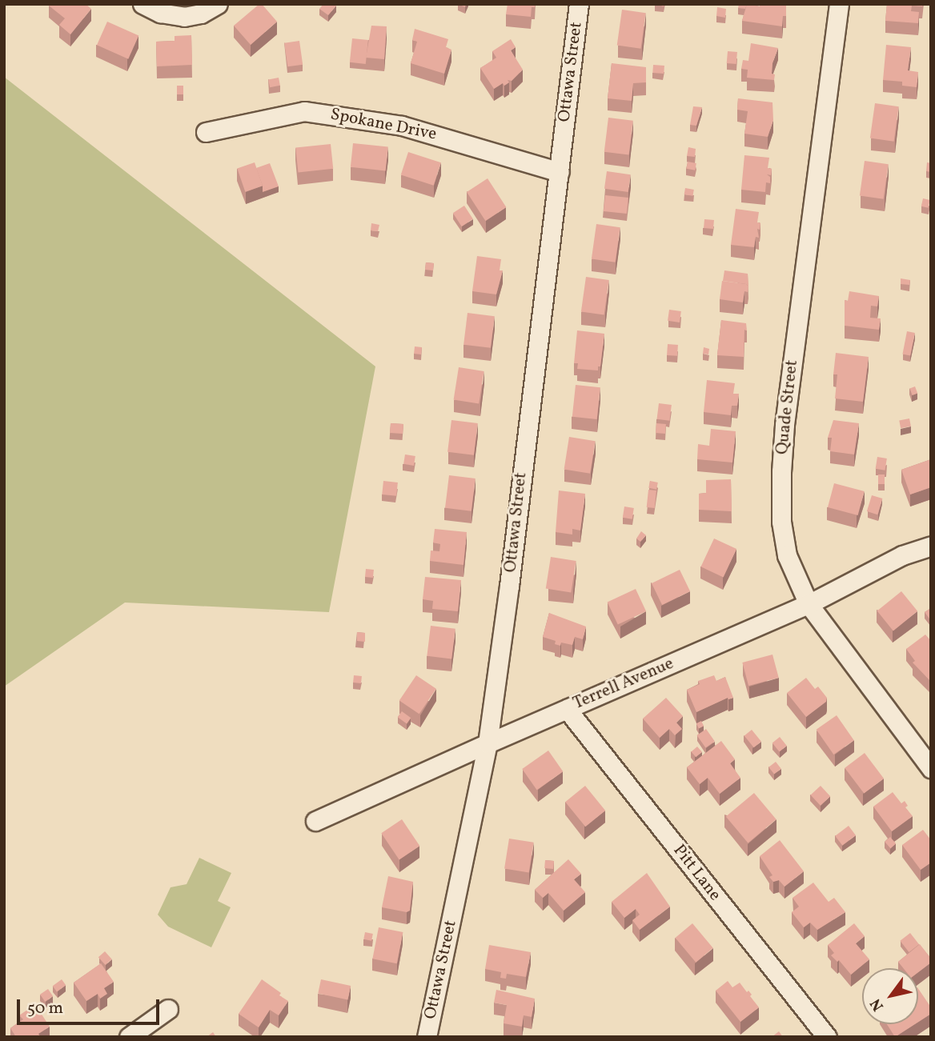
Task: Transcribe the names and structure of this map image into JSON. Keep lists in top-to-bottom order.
{
  "streets": {
    "street": [
      "Ottawa Street",
      "Spokane Drive",
      "Quade Street",
      "Terrell Avenue",
      "Pitt Lane"
    ]
  },
  "crossings": [
    ["Ottawa Street", "Spokane Drive"],
    ["Ottawa Street", "Terrell Avenue"],
    ["Quade Street", "Terrell Avenue"],
    ["Terrell Avenue", "Pitt Lane"]
  ],
  "scale_bar": "50 m",
  "north": "bottom left"
}
